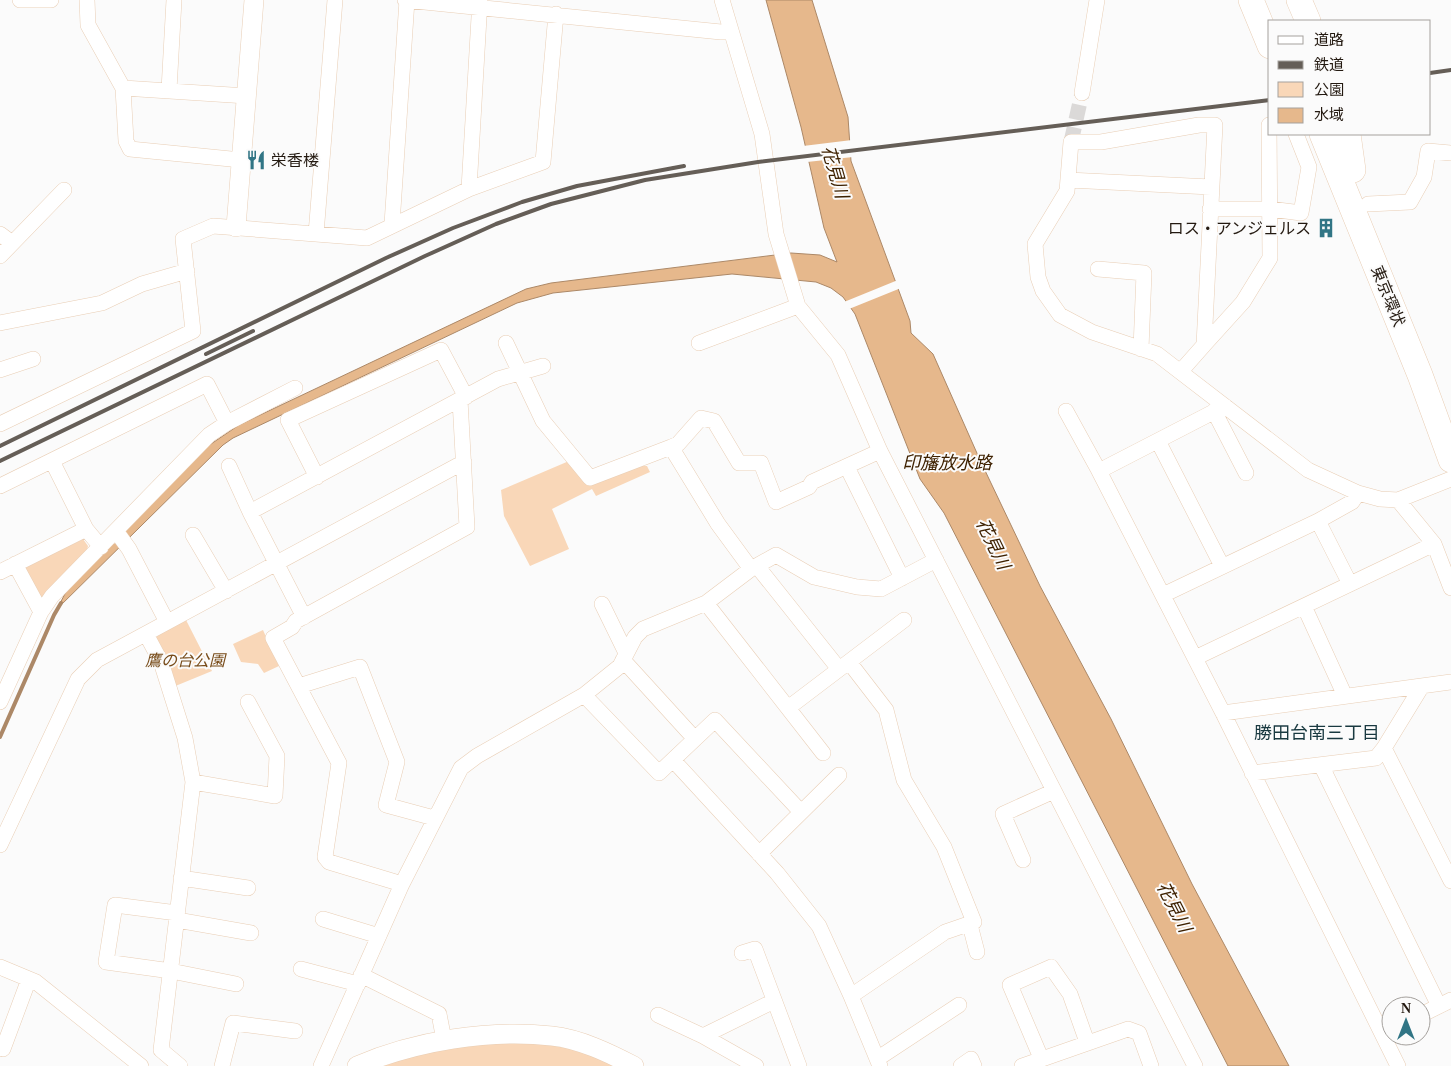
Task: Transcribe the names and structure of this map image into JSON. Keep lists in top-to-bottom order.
{
  "streets": {
    "highway": ["東京環状"]
  },
  "districts": ["勝田台南三丁目"],
  "water": ["花見川", "印旛放水路"],
  "parks": ["鷹の台公園"],
  "places": {
    "restaurant": ["栄香楼"],
    "building": ["ロス・アンジェルス"]
  },
  "legend": [
    "道路",
    "鉄道",
    "公園",
    "水域"
  ],
  "north": "top"
}
